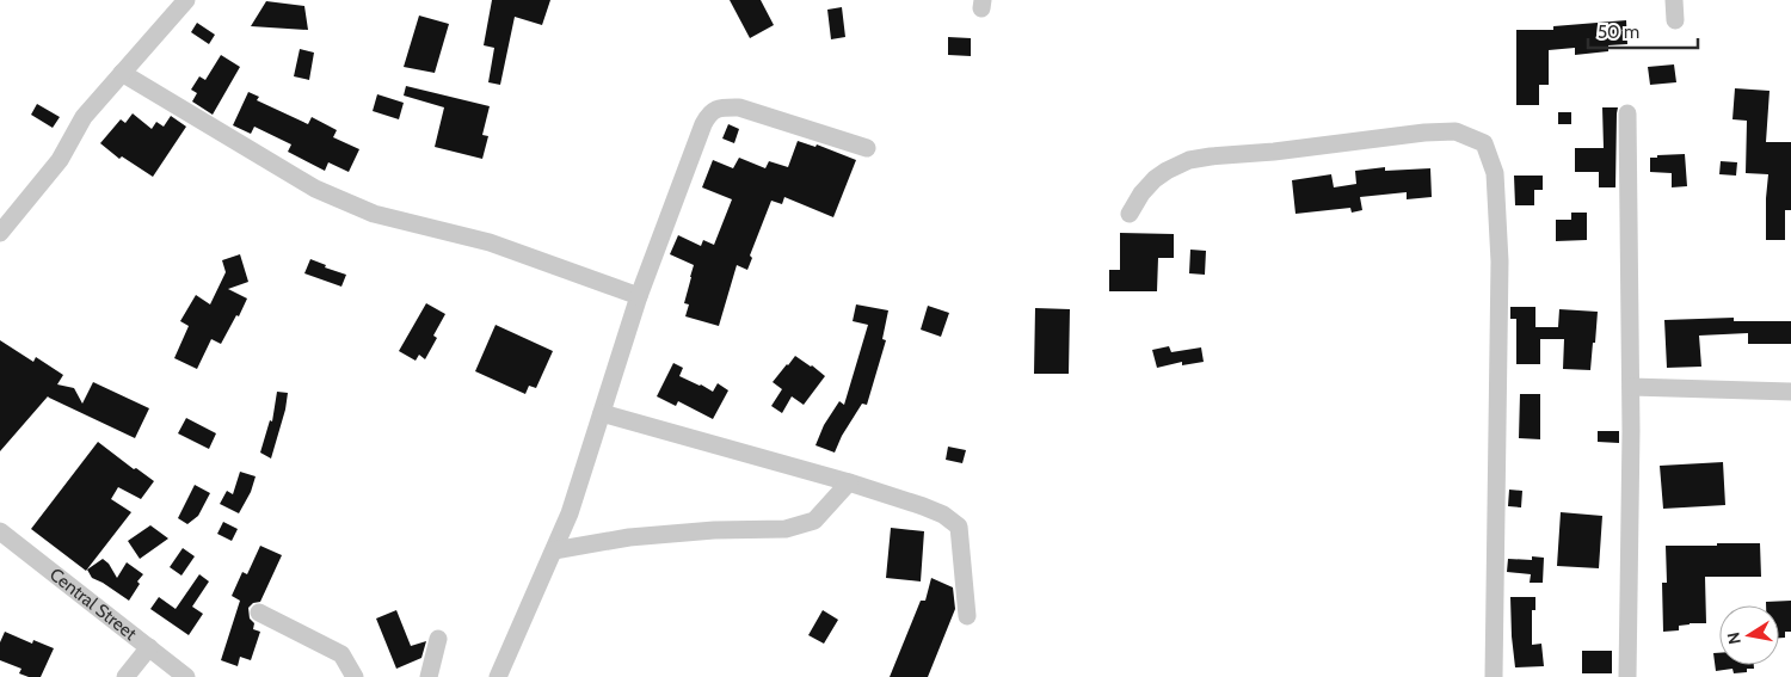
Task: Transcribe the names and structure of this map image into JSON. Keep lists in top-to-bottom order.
{
  "streets": {
    "street": ["Central Street"]
  },
  "scale_bar": "50 m",
  "north": "left"
}
